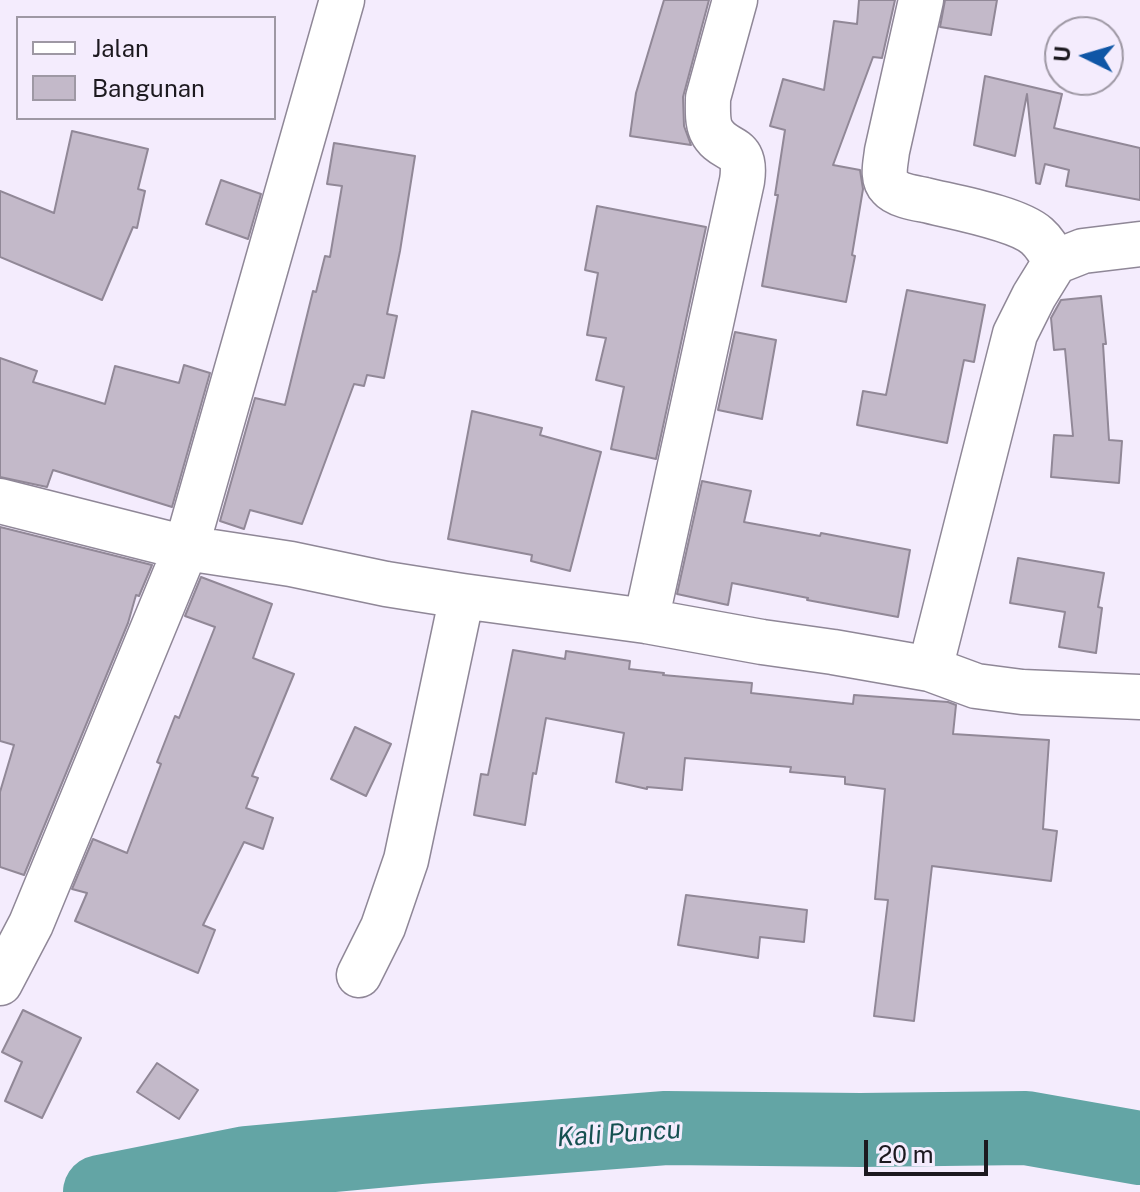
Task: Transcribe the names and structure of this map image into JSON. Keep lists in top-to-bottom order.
{
  "water": ["Kali Puncu"],
  "legend": ["Jalan", "Bangunan"],
  "scale_bar": "20 m",
  "north": "left"
}
